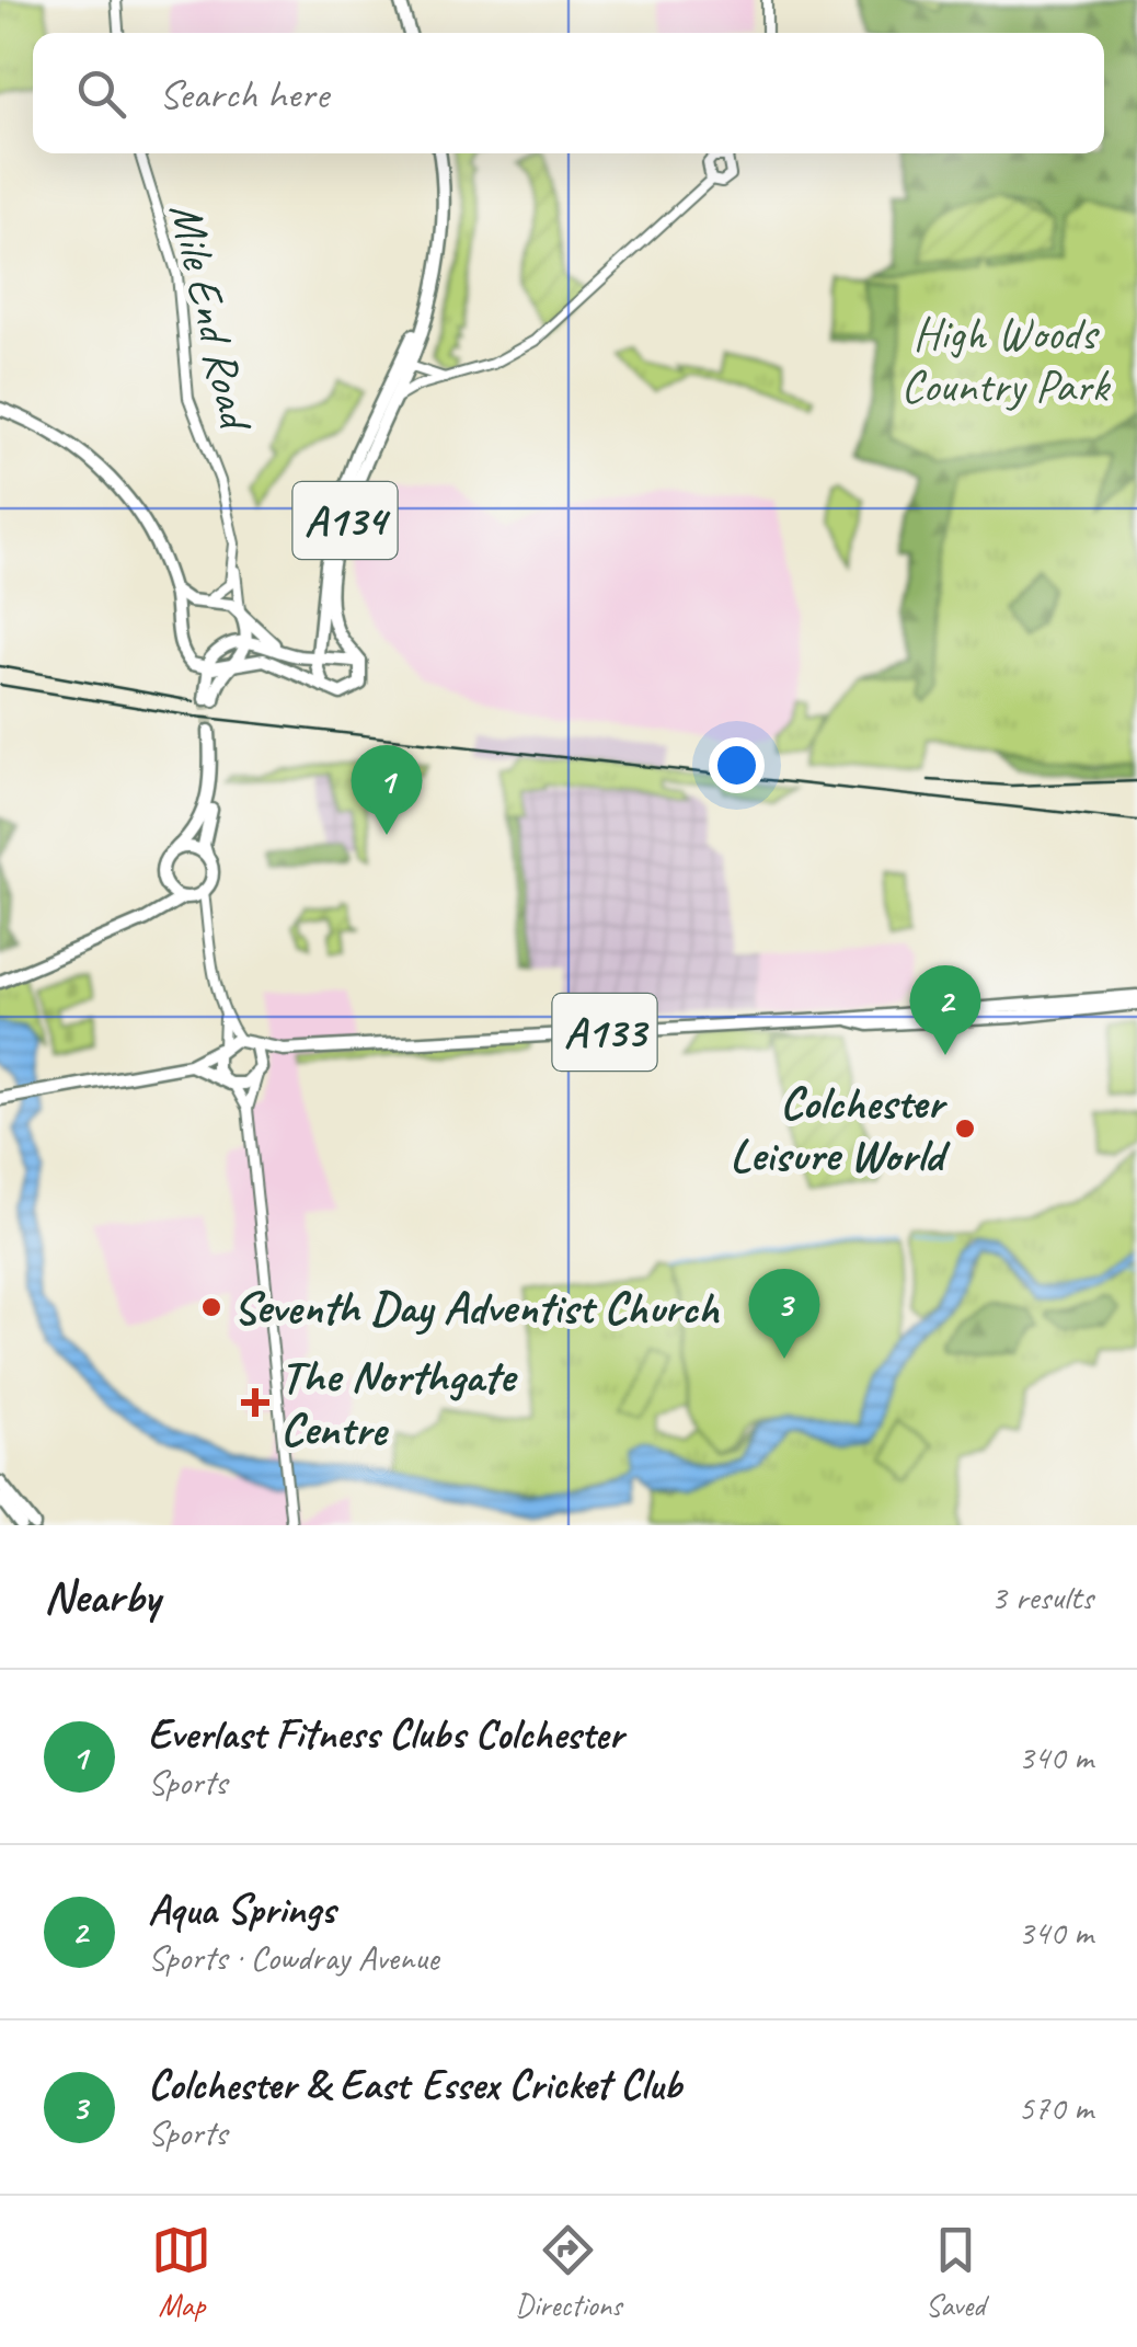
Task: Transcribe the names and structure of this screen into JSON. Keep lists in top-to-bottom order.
{
  "streets": {
    "main road": ["A134", "A133"],
    "street": ["Mile End Road"]
  },
  "parks": ["High Woods Country Park"],
  "places": {
    "other": ["Colchester Leisure World", "Seventh Day Adventist Church"],
    "health": ["The Northgate Centre"]
  },
  "page": {
    "search": "Search here",
    "pins": ["1", "2", "3"],
    "heading": ["Nearby", "3 results"],
    "list": [
      {
        "mark": "1",
        "name": "Everlast Fitness Clubs Colchester",
        "note": "Sports",
        "value": "340 m"
      },
      {
        "mark": "2",
        "name": "Aqua Springs",
        "note": "Sports · Cowdray Avenue",
        "value": "340 m"
      },
      {
        "mark": "3",
        "name": "Colchester & East Essex Cricket Club",
        "note": "Sports",
        "value": "570 m"
      }
    ],
    "nav": ["Map", "Directions", "Saved"]
  }
}
